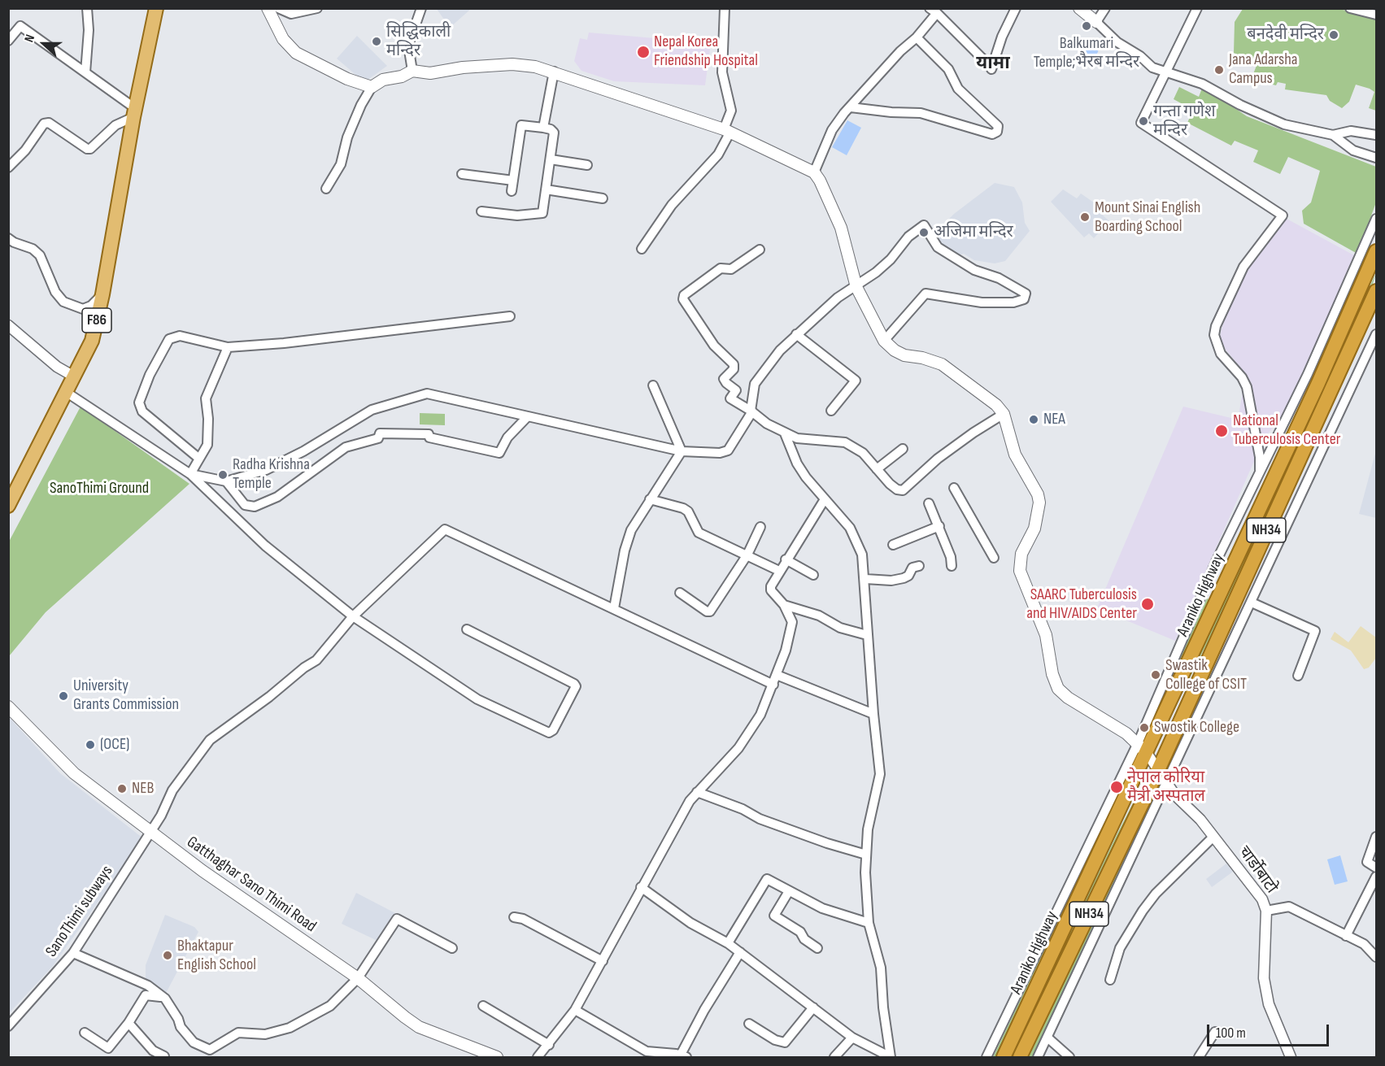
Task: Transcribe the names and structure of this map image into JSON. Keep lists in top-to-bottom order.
{
  "streets": {
    "highway": ["NH34", "Araniko Highway"],
    "main road": ["F86", "Gatthaghar Sano Thimi Road"],
    "street": ["चार्डोबाटो", "SanoThimi subways"]
  },
  "crossings": [
    ["Araniko Highway", "चार्डोबाटो"],
    ["Gatthaghar Sano Thimi Road", "SanoThimi subways"]
  ],
  "districts": ["यामा"],
  "parks": ["SanoThimi Ground"],
  "places": [
    "Balkumari Temple;भैरब मन्दिर",
    "बनदेवी मन्दिर",
    "सिद्धिकाली मन्दिर",
    "Nepal Korea Friendship Hospital",
    "Jana Adarsha Campus",
    "गन्ता गणेश मन्दिर",
    "Mount Sinai English Boarding School",
    "अजिमा मन्दिर",
    "NEA",
    "National Tuberculosis Center",
    "Radha Krishna Temple",
    "SAARC Tuberculosis and HIV/AIDS Center",
    "Swastik College of CSIT",
    "University Grants Commission",
    "Swostik College",
    "(OCE)",
    "नेपाल कोरिया मैत्री अस्पताल",
    "NEB",
    "Bhaktapur English School"
  ],
  "scale_bar": "100 m",
  "north": "left"
}
